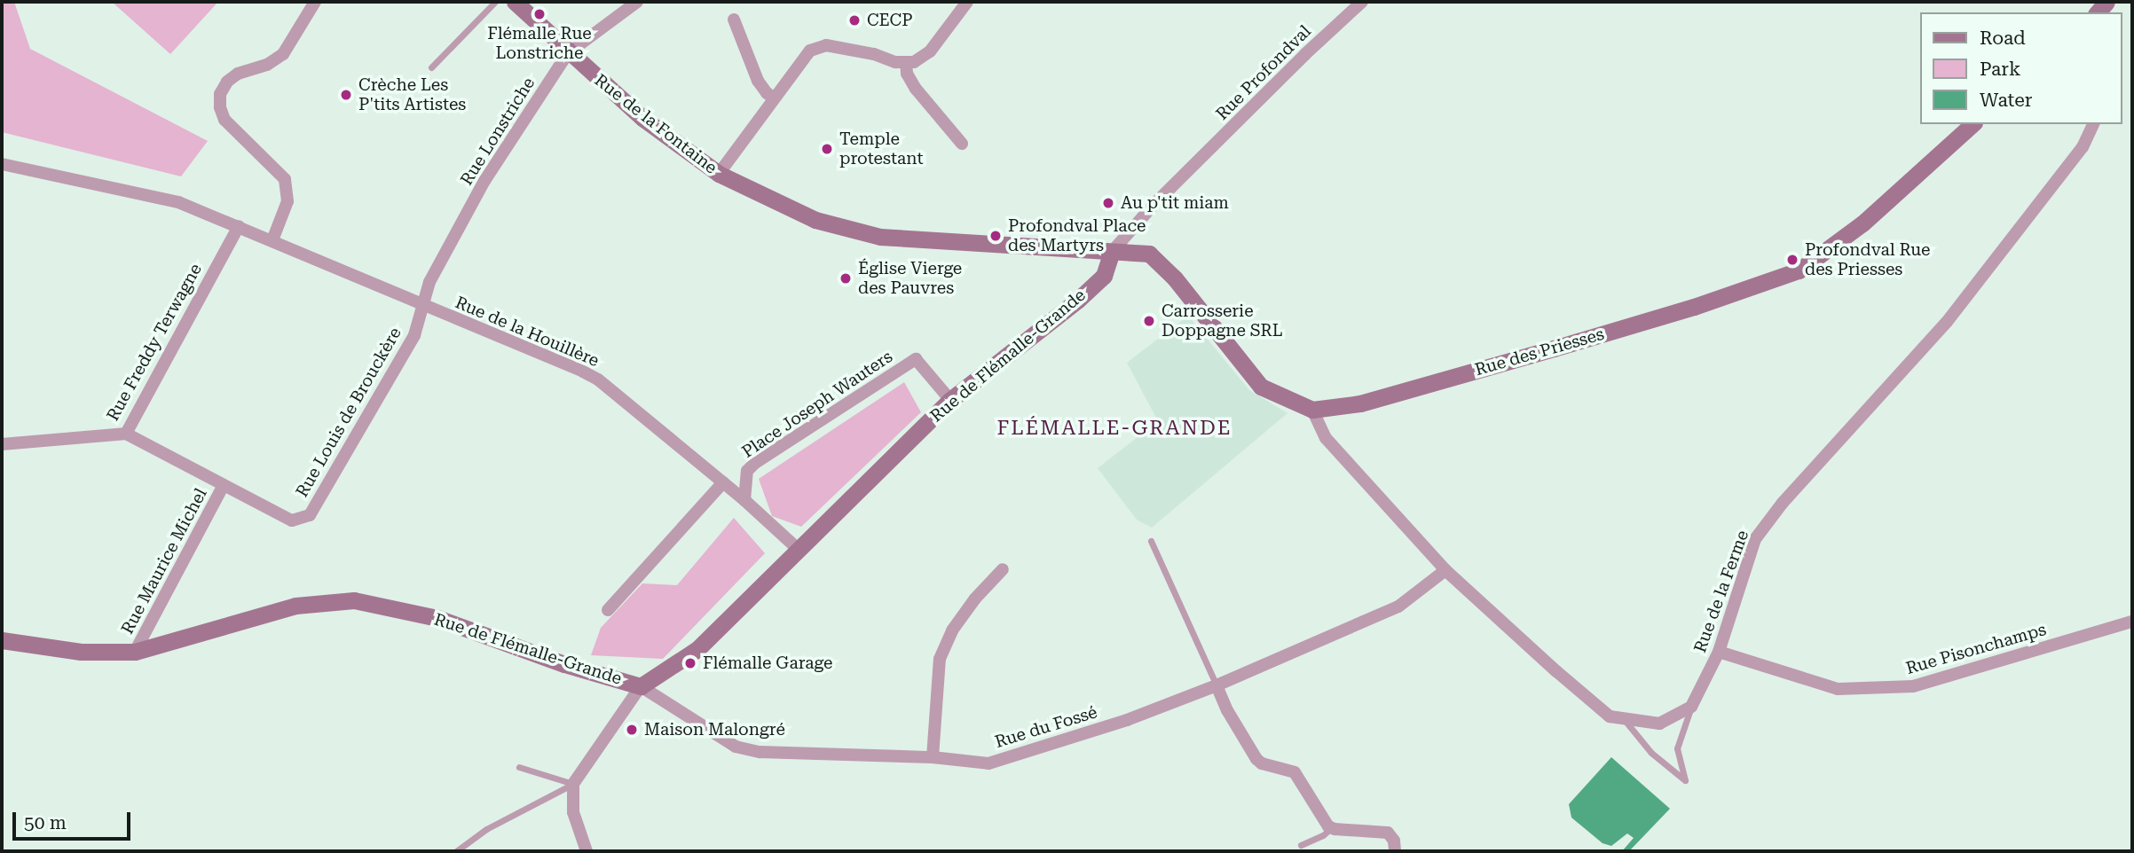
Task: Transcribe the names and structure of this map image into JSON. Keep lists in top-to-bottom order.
{
  "streets": {
    "street": [
      "Rue Profondval",
      "Rue de la Fontaine",
      "Rue Lonstriche",
      "Rue de la Houillère",
      "Rue Freddy Terwagne",
      "Rue des Priesses",
      "Rue de Flémalle-Grande",
      "Place Joseph Wauters",
      "Rue Louis de Brouckère",
      "Rue Maurice Michel",
      "Rue de la Ferme",
      "Rue Pisonchamps",
      "Rue du Fossé"
    ]
  },
  "crossings": [
    ["Rue Profondval", "Rue de la Fontaine"],
    ["Rue Profondval", "Rue de Flémalle-Grande"],
    ["Rue de la Fontaine", "Rue Lonstriche"],
    ["Rue de la Fontaine", "Rue de Flémalle-Grande"],
    ["Rue Lonstriche", "Rue de la Houillère"],
    ["Rue Lonstriche", "Rue Louis de Brouckère"],
    ["Rue de la Houillère", "Rue Freddy Terwagne"],
    ["Rue de la Houillère", "Rue de Flémalle-Grande"],
    ["Rue de la Houillère", "Place Joseph Wauters"],
    ["Rue de la Houillère", "Rue Louis de Brouckère"],
    ["Rue Freddy Terwagne", "Rue Louis de Brouckère"],
    ["Rue de Flémalle-Grande", "Place Joseph Wauters"],
    ["Rue de Flémalle-Grande", "Rue Maurice Michel"],
    ["Rue de Flémalle-Grande", "Rue du Fossé"],
    ["Rue Louis de Brouckère", "Rue Maurice Michel"],
    ["Rue de la Ferme", "Rue Pisonchamps"]
  ],
  "districts": ["FLÉMALLE-GRANDE"],
  "places": [
    "Flémalle Rue Lonstriche",
    "CECP",
    "Crèche Les P'tits Artistes",
    "Temple protestant",
    "Au p'tit miam",
    "Profondval Place des Martyrs",
    "Profondval Rue des Priesses",
    "Église Vierge des Pauvres",
    "Carrosserie Doppagne SRL",
    "Flémalle Garage",
    "Maison Malongré"
  ],
  "legend": ["Road", "Park", "Water"],
  "scale_bar": "50 m"
}
